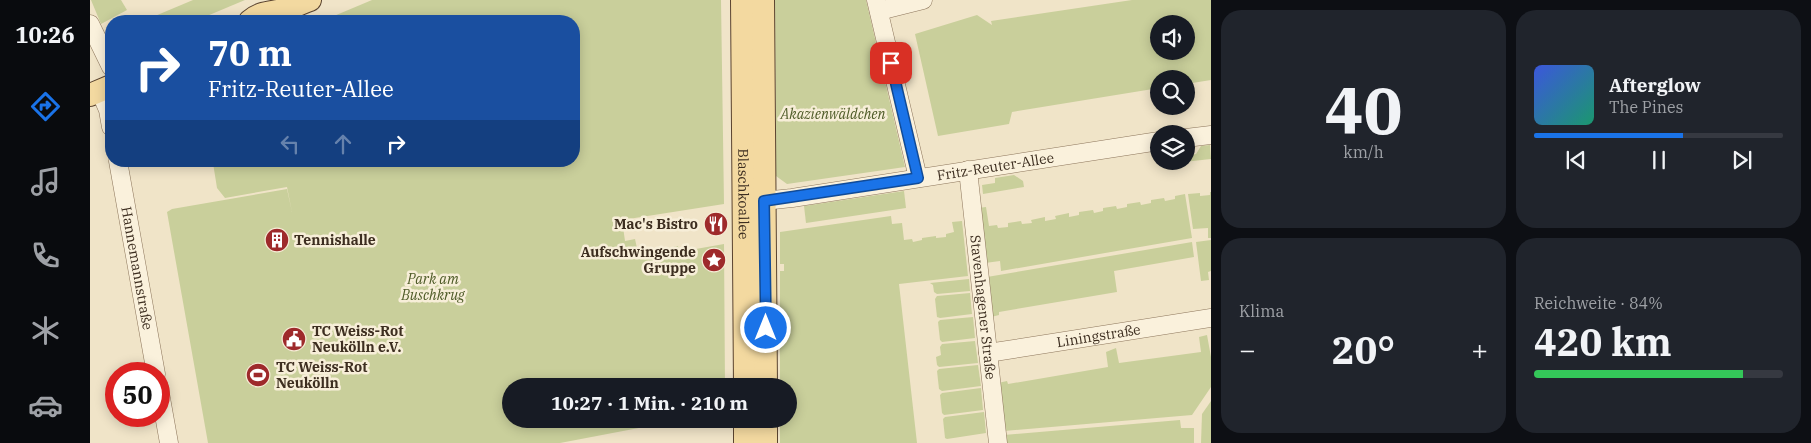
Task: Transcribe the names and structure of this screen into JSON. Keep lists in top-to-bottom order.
{
  "streets": {
    "main road": ["Blaschkoallee"],
    "street": [
      "Fritz-Reuter-Allee",
      "Hannemannstraße",
      "Stavenhagener Straße",
      "Liningstraße"
    ]
  },
  "crossings": [
    ["Fritz-Reuter-Allee", "Blaschkoallee"],
    ["Fritz-Reuter-Allee", "Stavenhagener Straße"],
    ["Stavenhagener Straße", "Liningstraße"]
  ],
  "parks": ["Akazienwäldchen", "Park am Buschkrug"],
  "places": {
    "restaurant": ["Mac's Bistro"],
    "building": ["Tennishalle"],
    "place": ["Aufschwingende Gruppe"],
    "public building": ["TC Weiss-Rot Neukölln e.V."],
    "sports": ["TC Weiss-Rot Neukölln"]
  },
  "page": {
    "tabs": "10:26",
    "tile": [
      ["40", "km/h"],
      "Klima",
      ["Reichweite · 84%", "420 km"]
    ],
    "turn": ["70 m", "Fritz-Reuter-Allee"],
    "song": ["Afterglow", "The Pines"],
    "heat": ["−", "20°", "+"],
    "limit": "50",
    "trip": "10:27 · 1 Min. · 210 m"
  }
}
